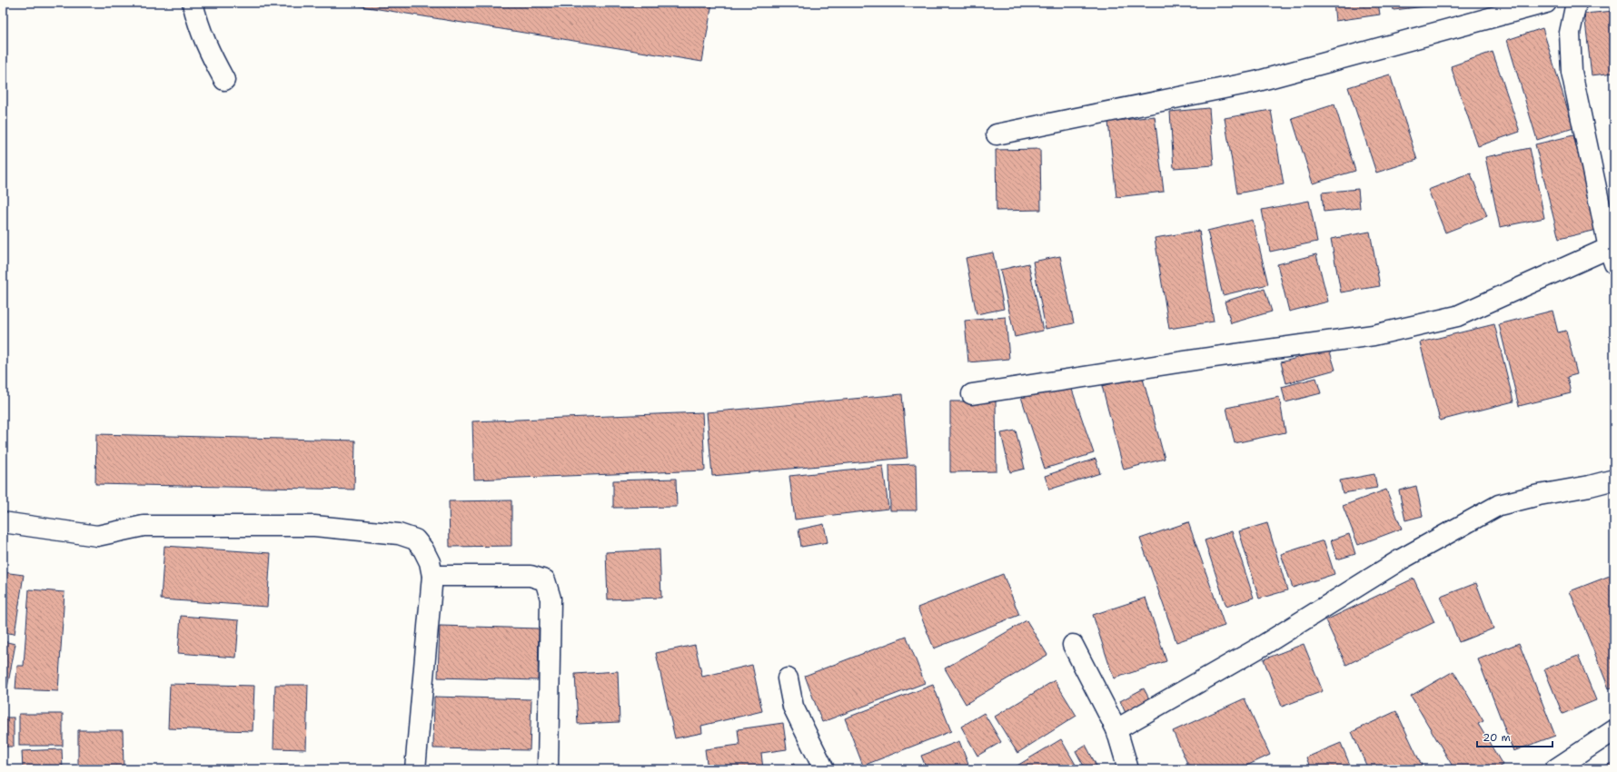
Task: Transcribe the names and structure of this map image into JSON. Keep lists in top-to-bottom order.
{
  "scale_bar": "20 m"
}
